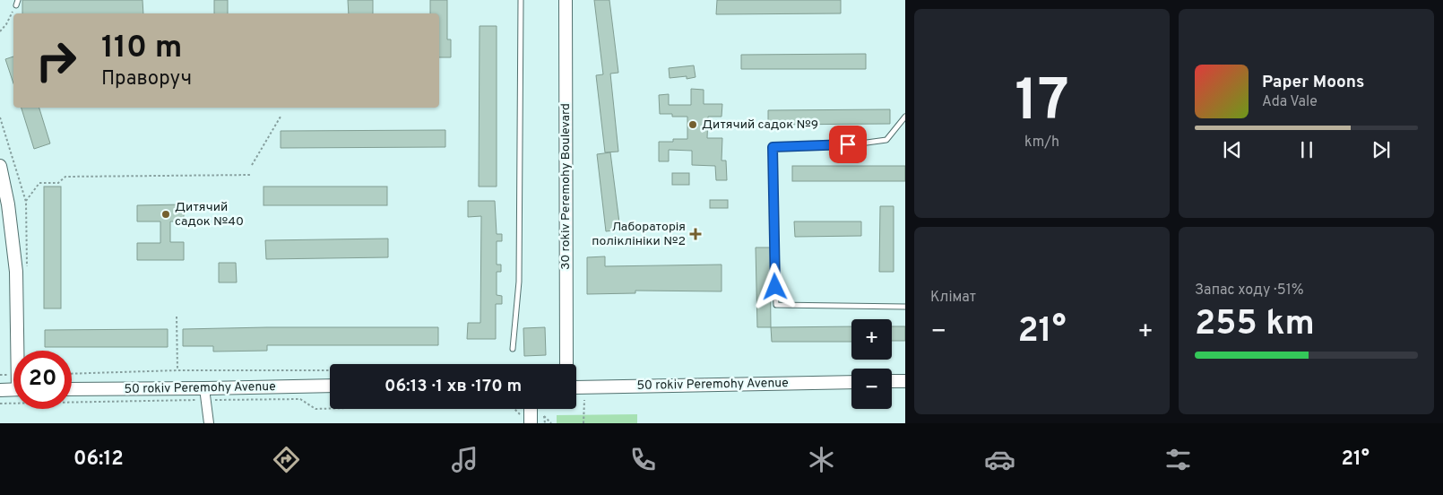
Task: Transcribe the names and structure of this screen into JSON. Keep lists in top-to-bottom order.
{
  "streets": {
    "main road": ["30 rokiv Peremohy Boulevard", "50 rokiv Peremohy Avenue"]
  },
  "places": {
    "other": ["Дитячий садок №9", "Дитячий садок №40"],
    "health": ["Лабораторія поліклініки №2"]
  },
  "page": {
    "tile": [
      ["17", "km/h"],
      "Клімат",
      ["Запас ходу · 51%", "255 km"]
    ],
    "turn": ["110 m", "Праворуч"],
    "song": ["Paper Moons", "Ada Vale"],
    "heat": ["−", "21°", "+"],
    "map_buttons": ["+", "−"],
    "limit": "20",
    "trip": "06:13 · 1 хв · 170 m",
    "tabs": ["06:12", "21°"]
  }
}
